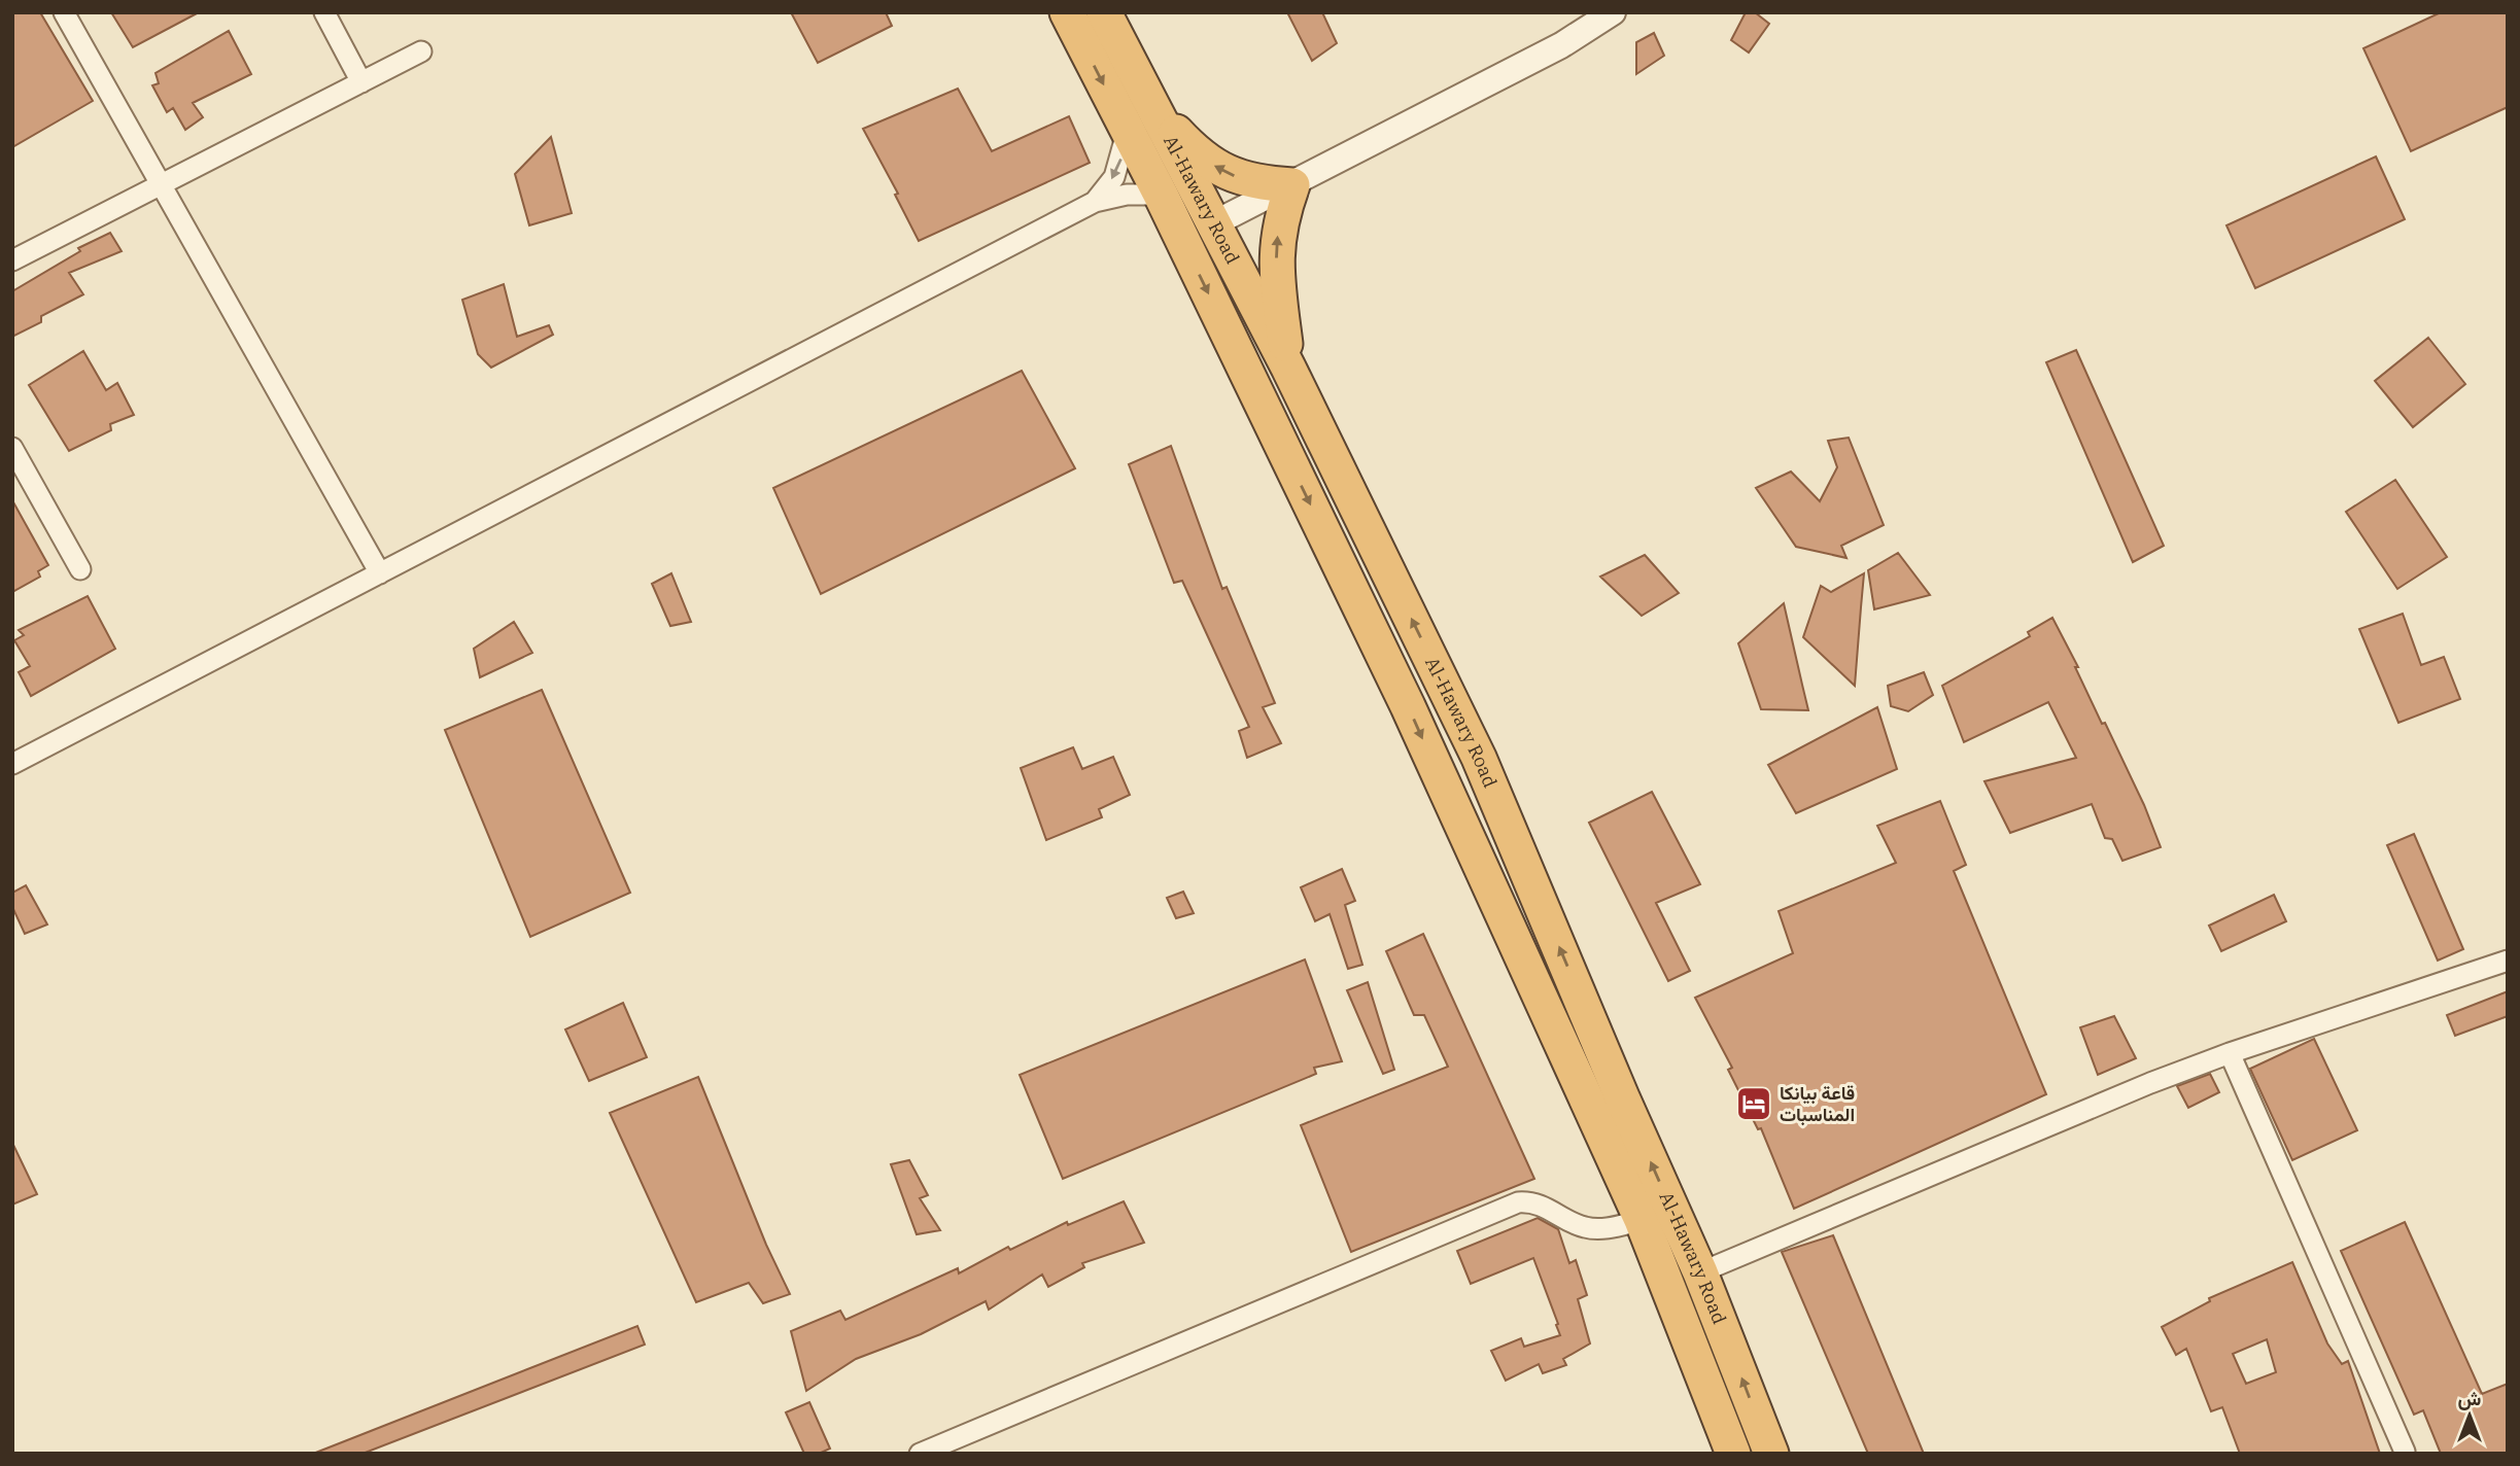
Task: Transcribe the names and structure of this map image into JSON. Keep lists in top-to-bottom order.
{
  "streets": {
    "highway": ["Al-Hawary Road"]
  },
  "places": {
    "hotel": ["قاعة بيانكا المناسبات"]
  },
  "north": "top"
}
